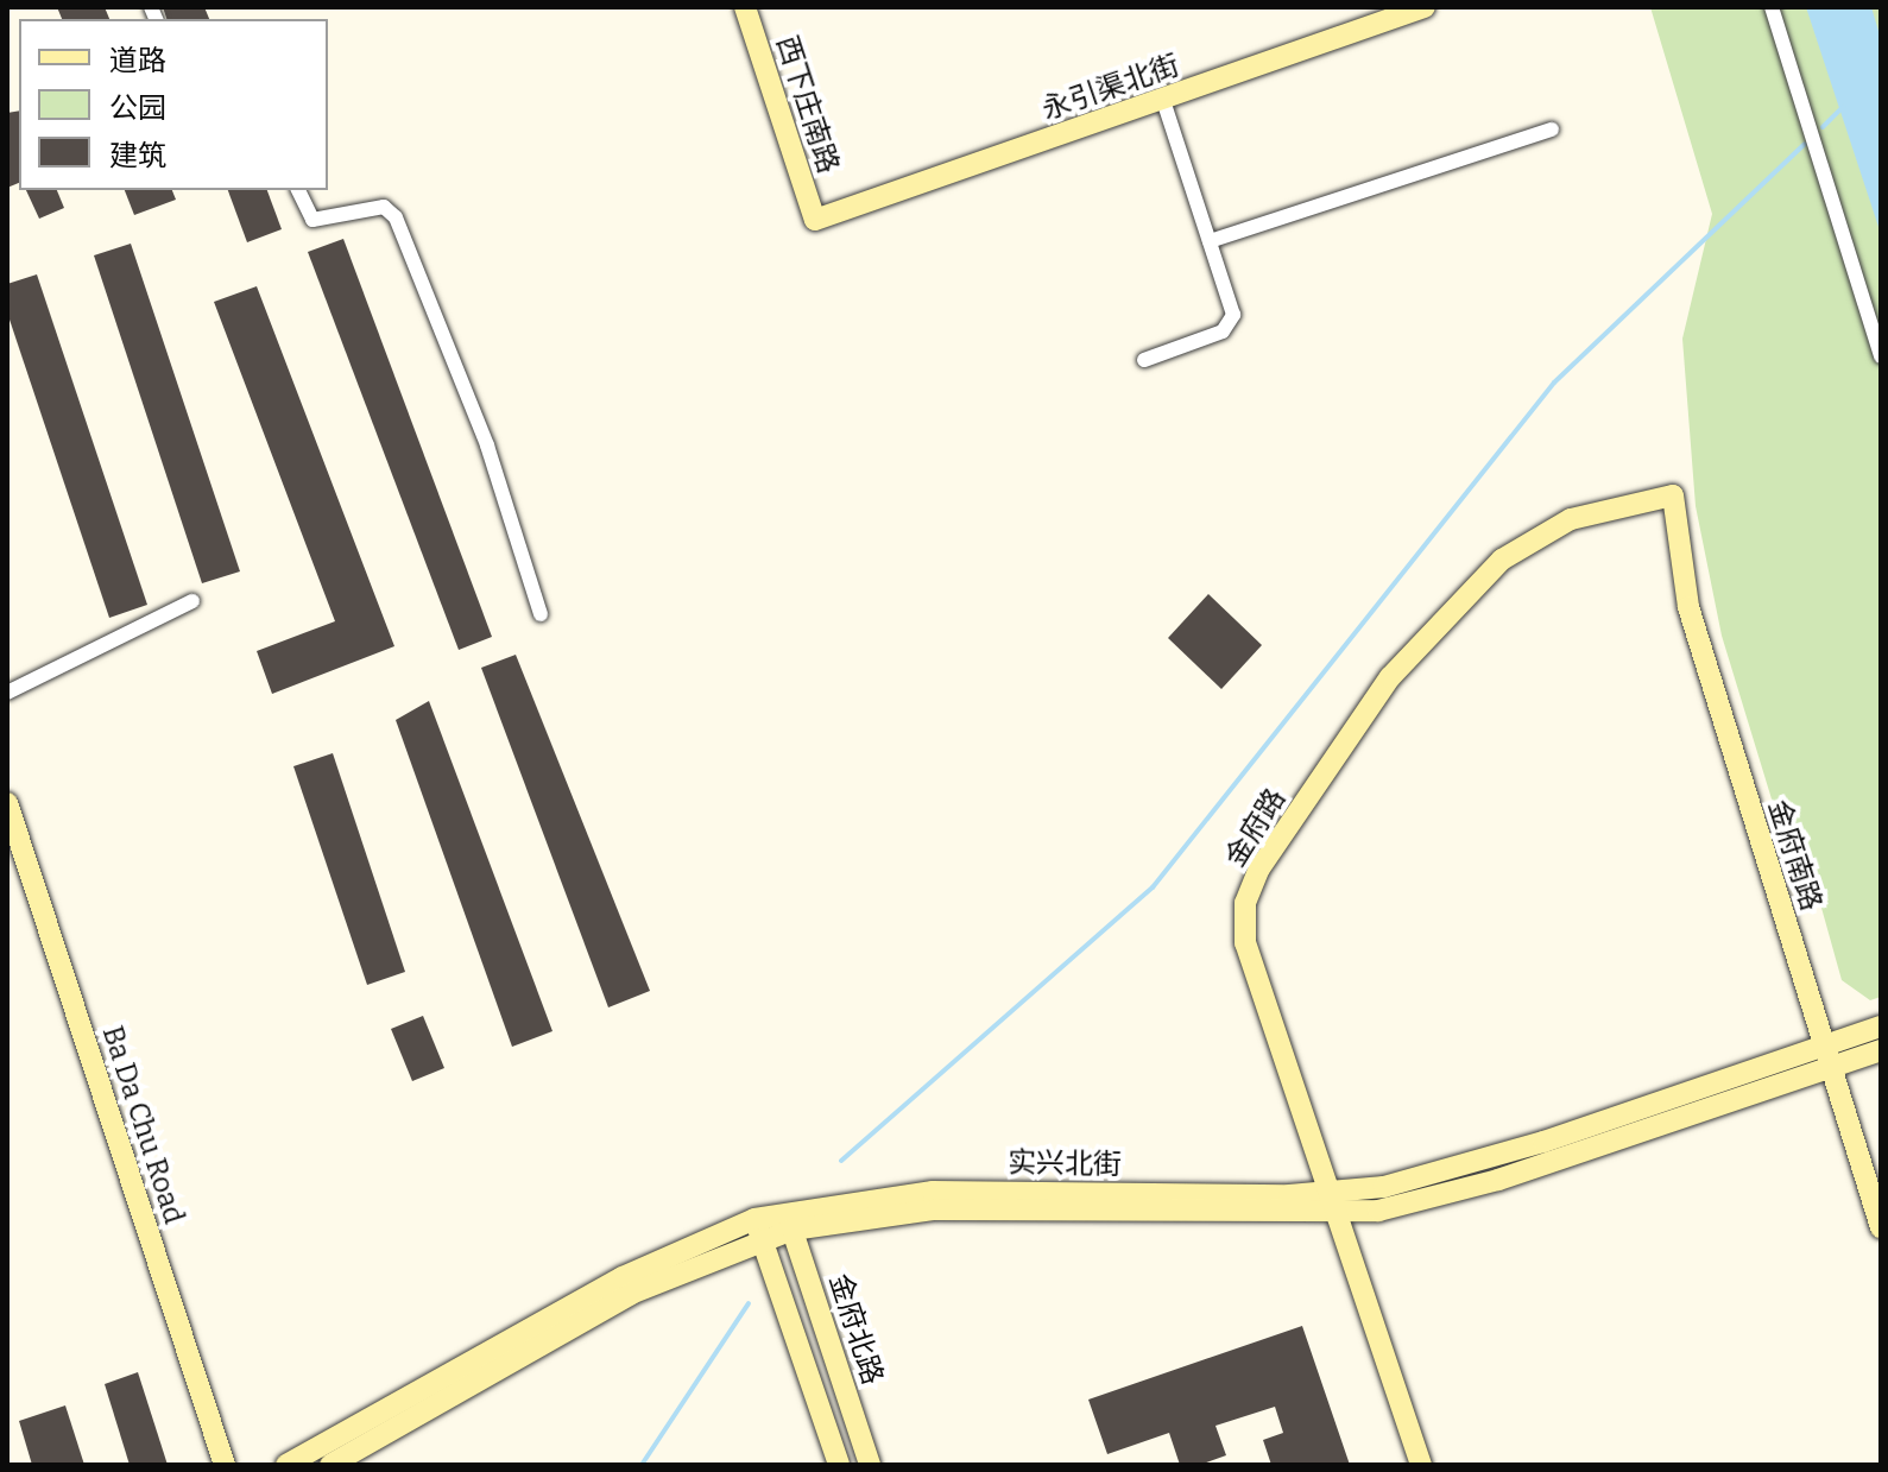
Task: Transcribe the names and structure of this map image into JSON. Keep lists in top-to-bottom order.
{
  "streets": {
    "street": [
      "永引渠北街",
      "西下庄南路",
      "金府路",
      "金府南路",
      "Ba Da Chu Road",
      "实兴北街",
      "金府北路"
    ]
  },
  "crossings": [
    ["永引渠北街", "西下庄南路"],
    ["金府路", "金府南路"],
    ["金府路", "实兴北街"],
    ["金府南路", "实兴北街"],
    ["实兴北街", "金府北路"]
  ],
  "legend": ["道路", "公园", "建筑"]
}
